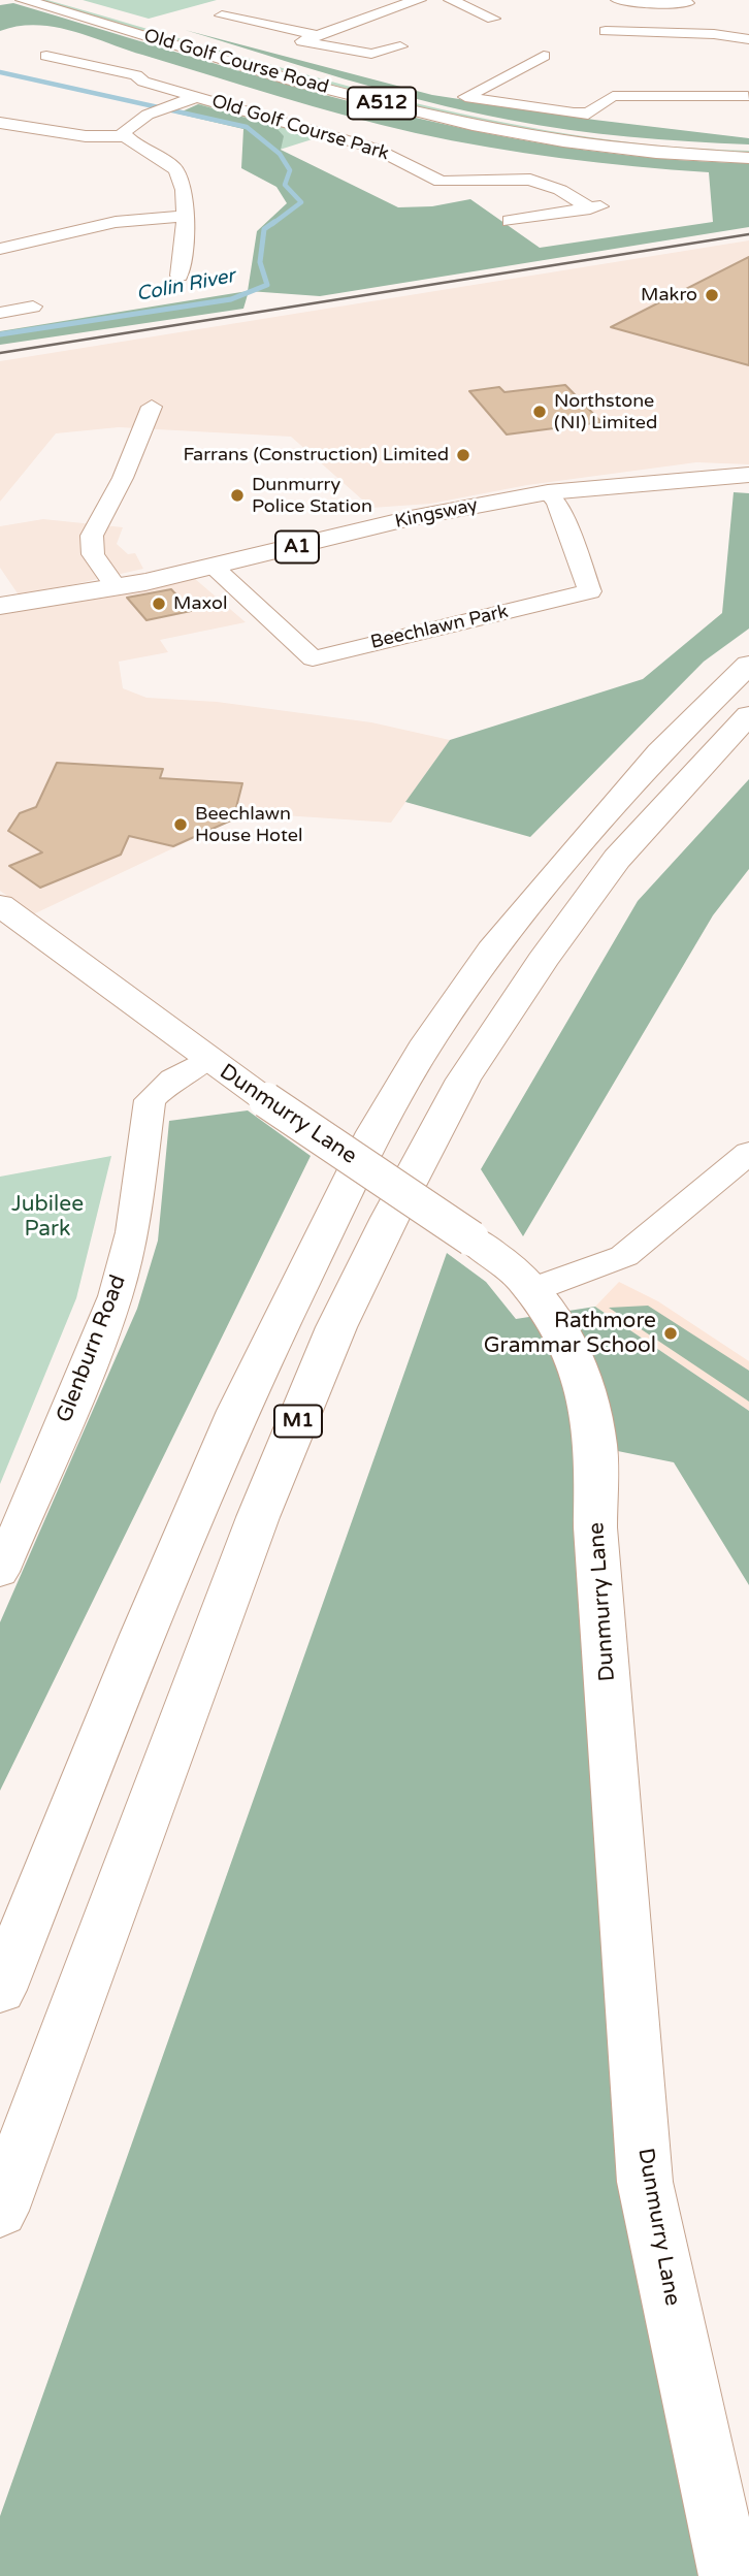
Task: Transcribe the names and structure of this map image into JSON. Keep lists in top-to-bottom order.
{
  "streets": {
    "main road": [
      "Old Golf Course Road",
      "A512",
      "Kingsway",
      "A1",
      "Dunmurry Lane",
      "M1"
    ],
    "street": ["Old Golf Course Park", "Beechlawn Park", "Glenburn Road"]
  },
  "crossings": [
    ["Kingsway", "Beechlawn Park"],
    ["Dunmurry Lane", "Glenburn Road"]
  ],
  "water": ["Colin River"],
  "parks": ["Jubilee Park"],
  "places": [
    "Makro",
    "Northstone (NI) Limited",
    "Farrans (Construction) Limited",
    "Dunmurry Police Station",
    "Maxol",
    "Beechlawn House Hotel",
    "Rathmore Grammar School"
  ]
}
